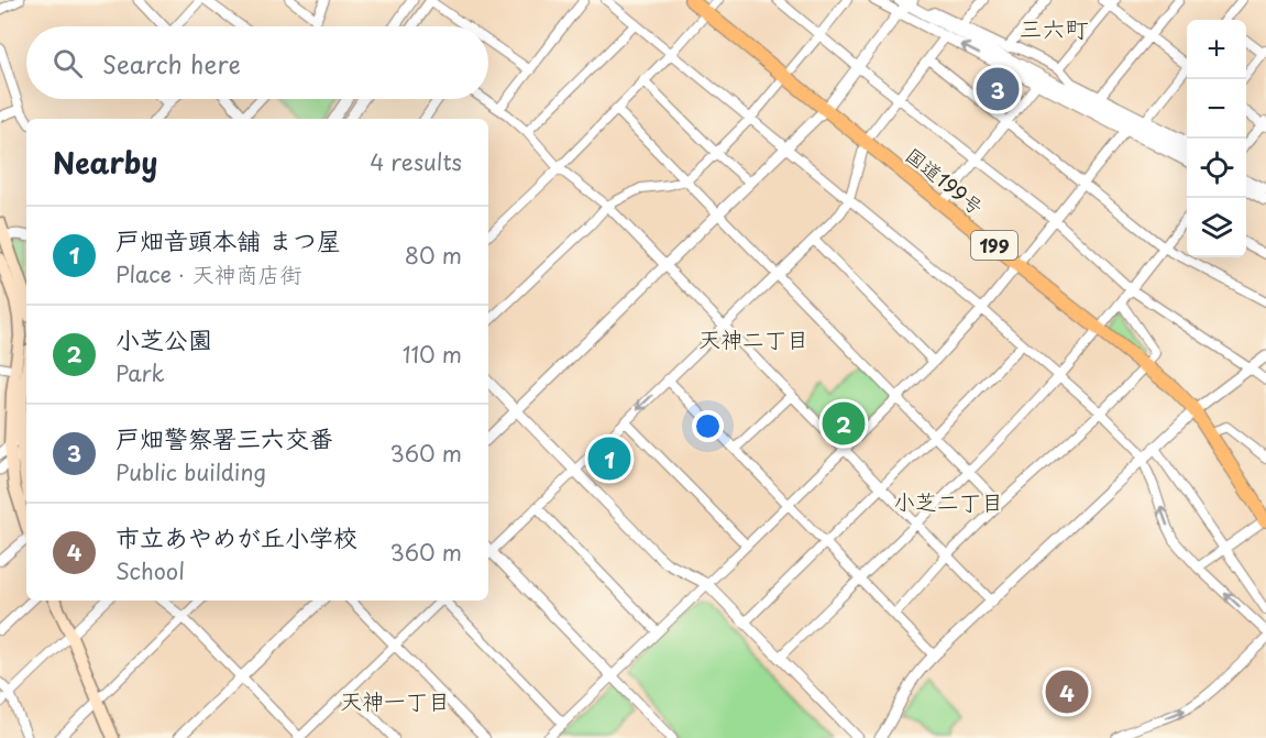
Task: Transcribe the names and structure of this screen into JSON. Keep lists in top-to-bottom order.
{
  "streets": {
    "highway": ["国道199号", "199"]
  },
  "districts": [
    "三六町",
    "天神二丁目",
    "小芝二丁目",
    "天神一丁目"
  ],
  "page": {
    "map_buttons": ["+", "−"],
    "search": "Search here",
    "pins": [
      "3",
      "2",
      "1",
      "4"
    ],
    "heading": ["Nearby", "4 results"],
    "list": [
      {
        "mark": "1",
        "name": "戸畑音頭本舗 まつ屋",
        "note": "Place · 天神商店街",
        "value": "80 m"
      },
      {
        "mark": "2",
        "name": "小芝公園",
        "note": "Park",
        "value": "110 m"
      },
      {
        "mark": "3",
        "name": "戸畑警察署三六交番",
        "note": "Public building",
        "value": "360 m"
      },
      {
        "mark": "4",
        "name": "市立あやめが丘小学校",
        "note": "School",
        "value": "360 m"
      }
    ]
  }
}
